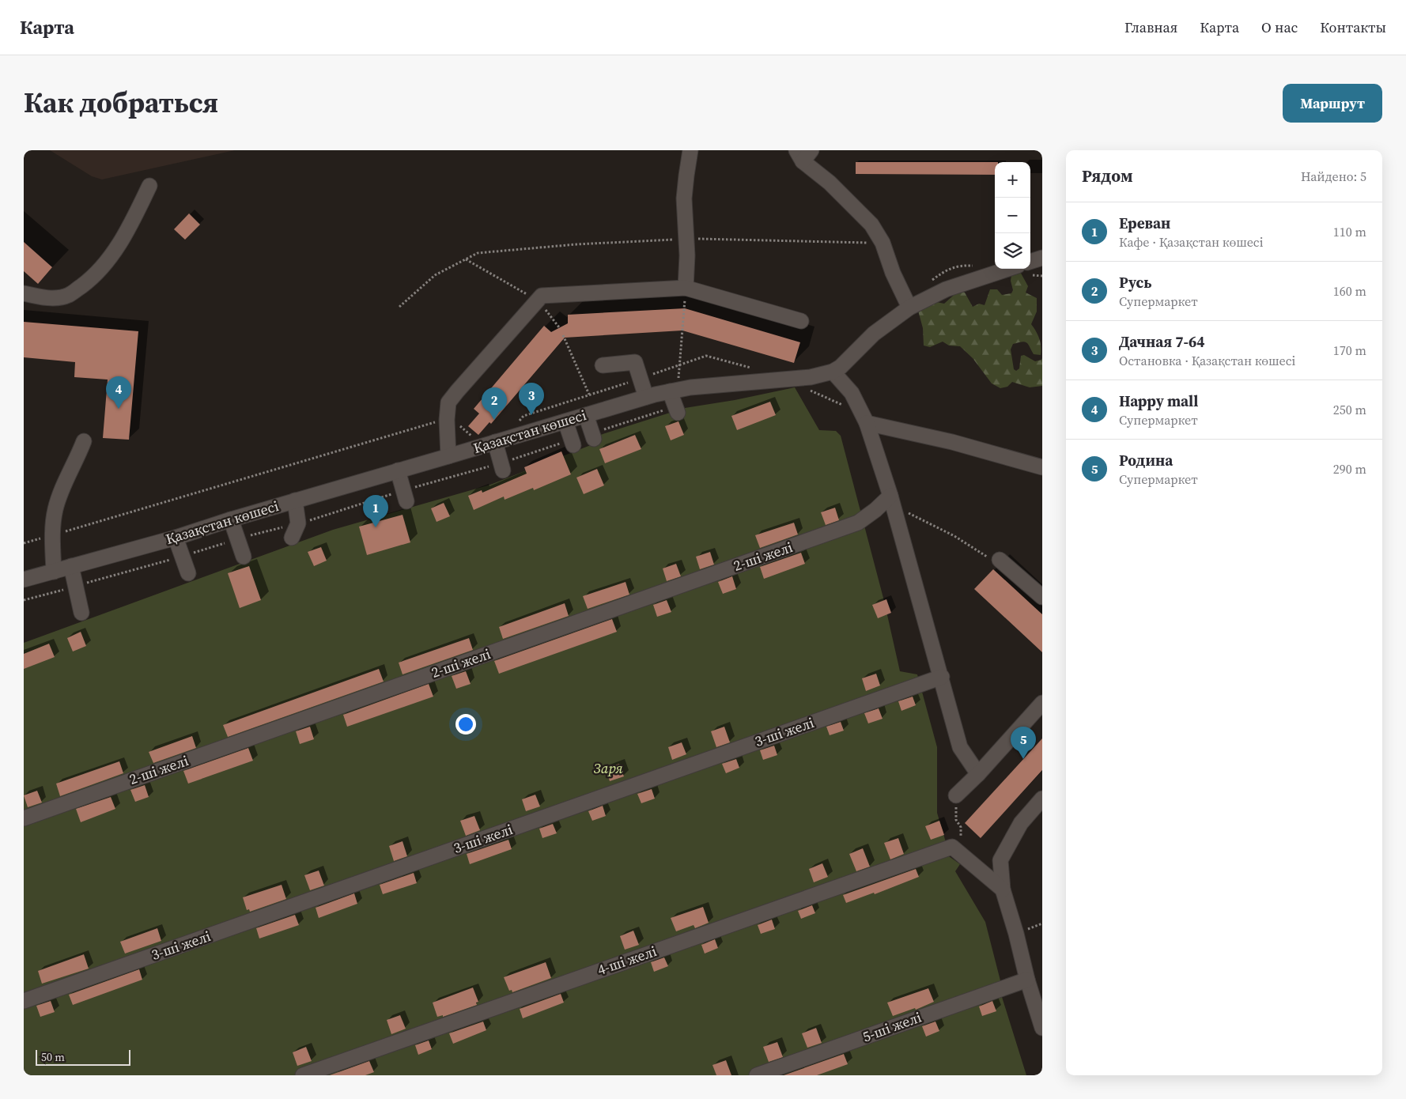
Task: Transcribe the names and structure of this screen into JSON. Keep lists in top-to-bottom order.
{
  "streets": {
    "street": [
      "Қазақстан көшесі",
      "2-ші желі",
      "3-ші желі",
      "4-ші желі",
      "5-ші желі"
    ]
  },
  "parks": ["Заря"],
  "scale_bar": "50 m",
  "page": {
    "header": "Карта",
    "nav": [
      "Главная",
      "Карта",
      "О нас",
      "Контакты"
    ],
    "title": "Как добраться",
    "buttons": "Маршрут",
    "heading": ["Рядом", "Найдено: 5"],
    "map_buttons": ["+", "−"],
    "list": [
      {
        "mark": "1",
        "name": "Ереван",
        "note": "Кафе · Қазақстан көшесі",
        "value": "110 m"
      },
      {
        "mark": "2",
        "name": "Русь",
        "note": "Супермаркет",
        "value": "160 m"
      },
      {
        "mark": "3",
        "name": "Дачная 7-64",
        "note": "Остановка · Қазақстан көшесі",
        "value": "170 m"
      },
      {
        "mark": "4",
        "name": "Happy mall",
        "note": "Супермаркет",
        "value": "250 m"
      },
      {
        "mark": "5",
        "name": "Родина",
        "note": "Супермаркет",
        "value": "290 m"
      }
    ],
    "pins": [
      "4",
      "3",
      "2",
      "1",
      "5"
    ],
    "scale": "50 m"
  }
}
